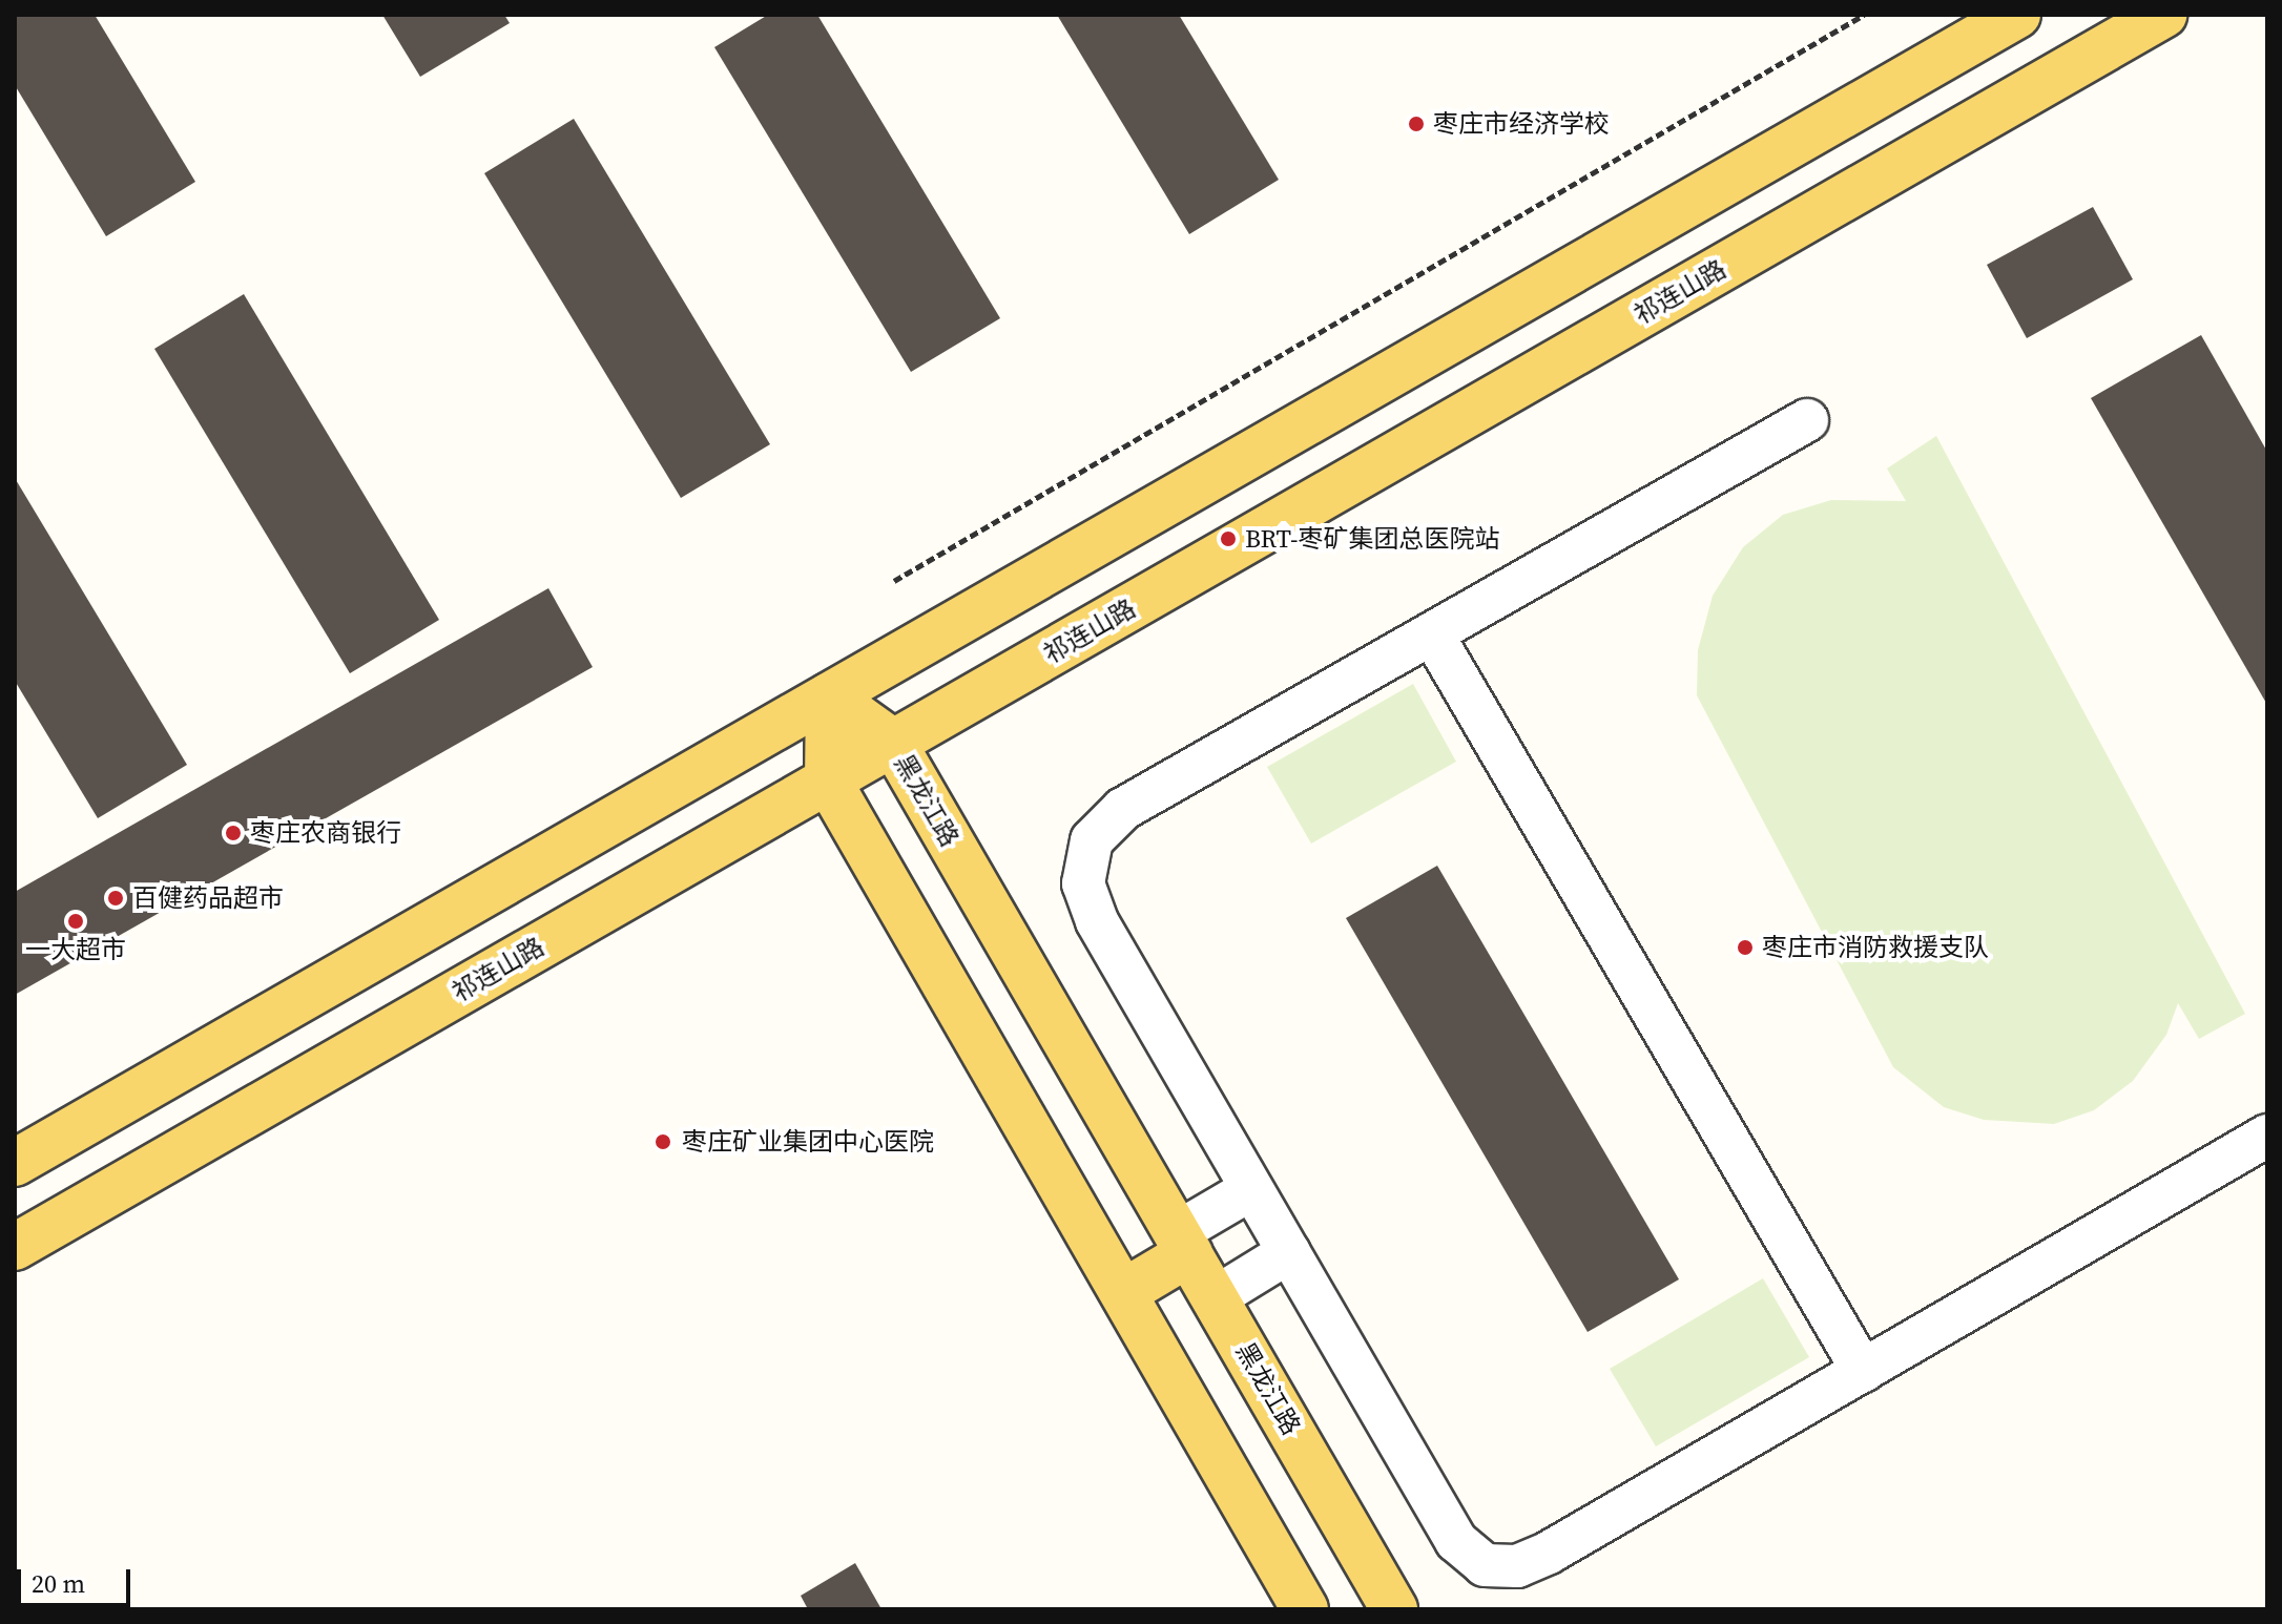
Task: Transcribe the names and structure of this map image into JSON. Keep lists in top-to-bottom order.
{
  "streets": {
    "main road": ["祁连山路", "黑龙江路"]
  },
  "crossings": [
    ["祁连山路", "黑龙江路"]
  ],
  "places": [
    "枣庄市经济学校",
    "BRT-枣矿集团总医院站",
    "枣庄农商银行",
    "百健药品超市",
    "一大超市",
    "枣庄市消防救援支队",
    "枣庄矿业集团中心医院"
  ],
  "scale_bar": "20 m"
}
